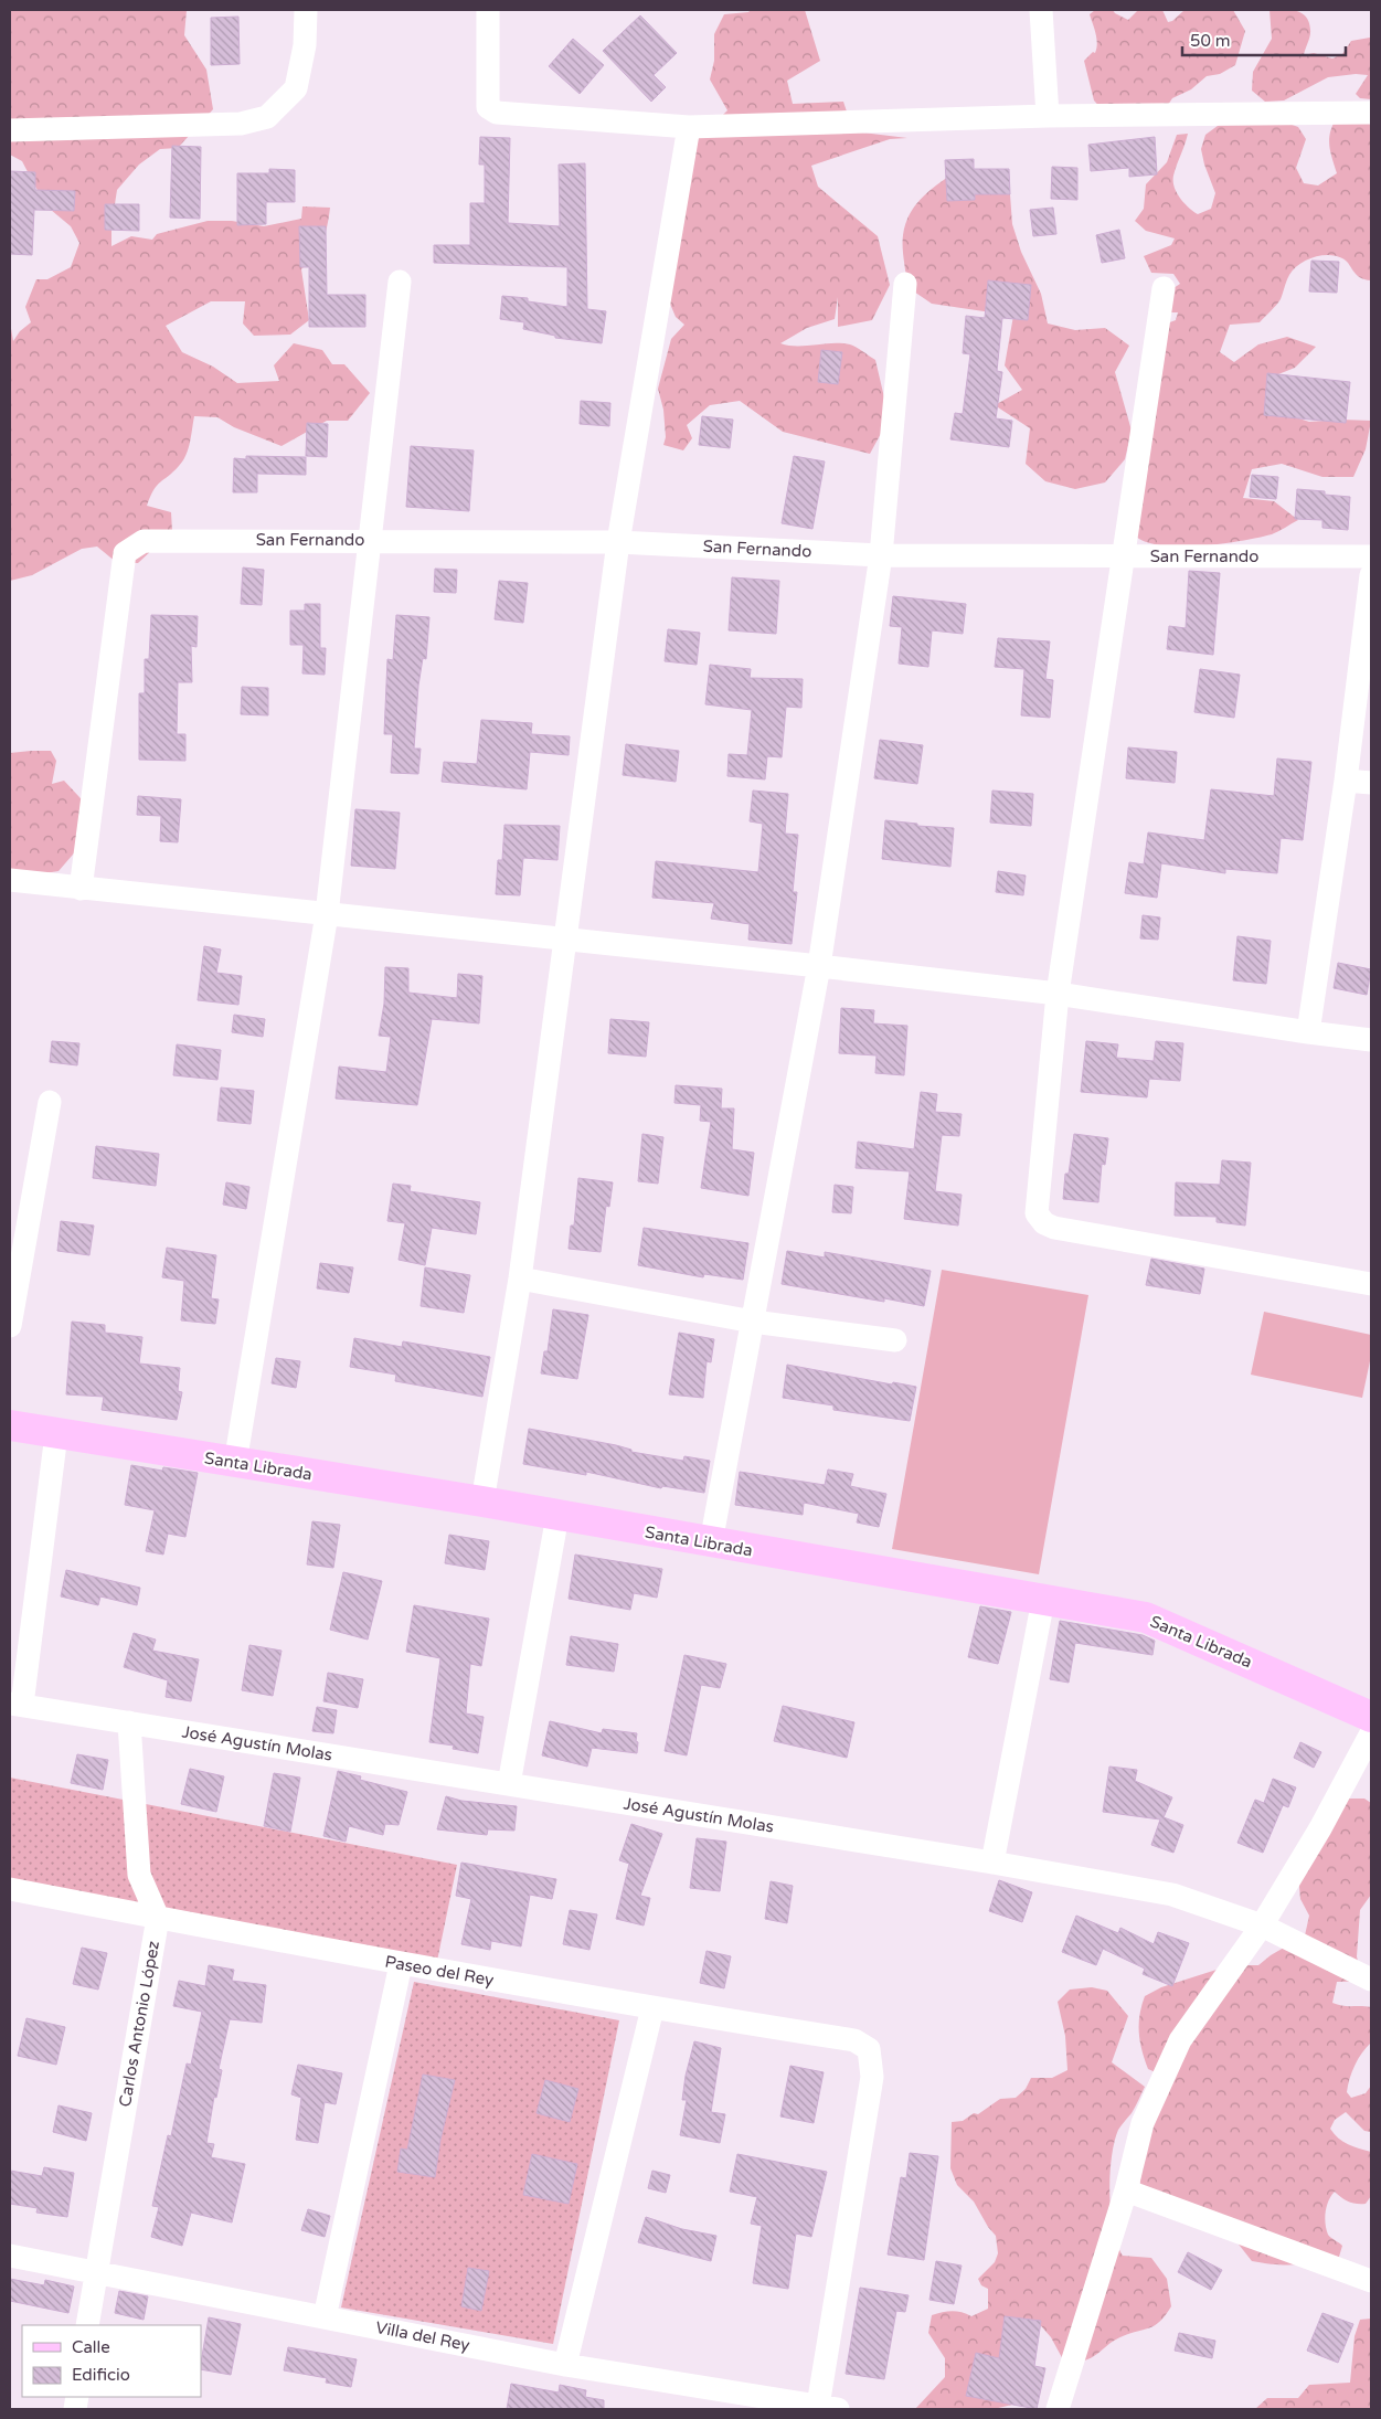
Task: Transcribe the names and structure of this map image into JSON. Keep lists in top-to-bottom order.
{
  "streets": {
    "street": [
      "San Fernando",
      "Santa Librada",
      "José Agustín Molas",
      "Paseo del Rey",
      "Carlos Antonio López",
      "Villa del Rey"
    ]
  },
  "crossings": [
    ["José Agustín Molas", "Carlos Antonio López"],
    ["Paseo del Rey", "Carlos Antonio López"],
    ["Paseo del Rey", "Villa del Rey"],
    ["Carlos Antonio López", "Villa del Rey"]
  ],
  "legend": ["Calle", "Edificio"],
  "scale_bar": "50 m"
}
